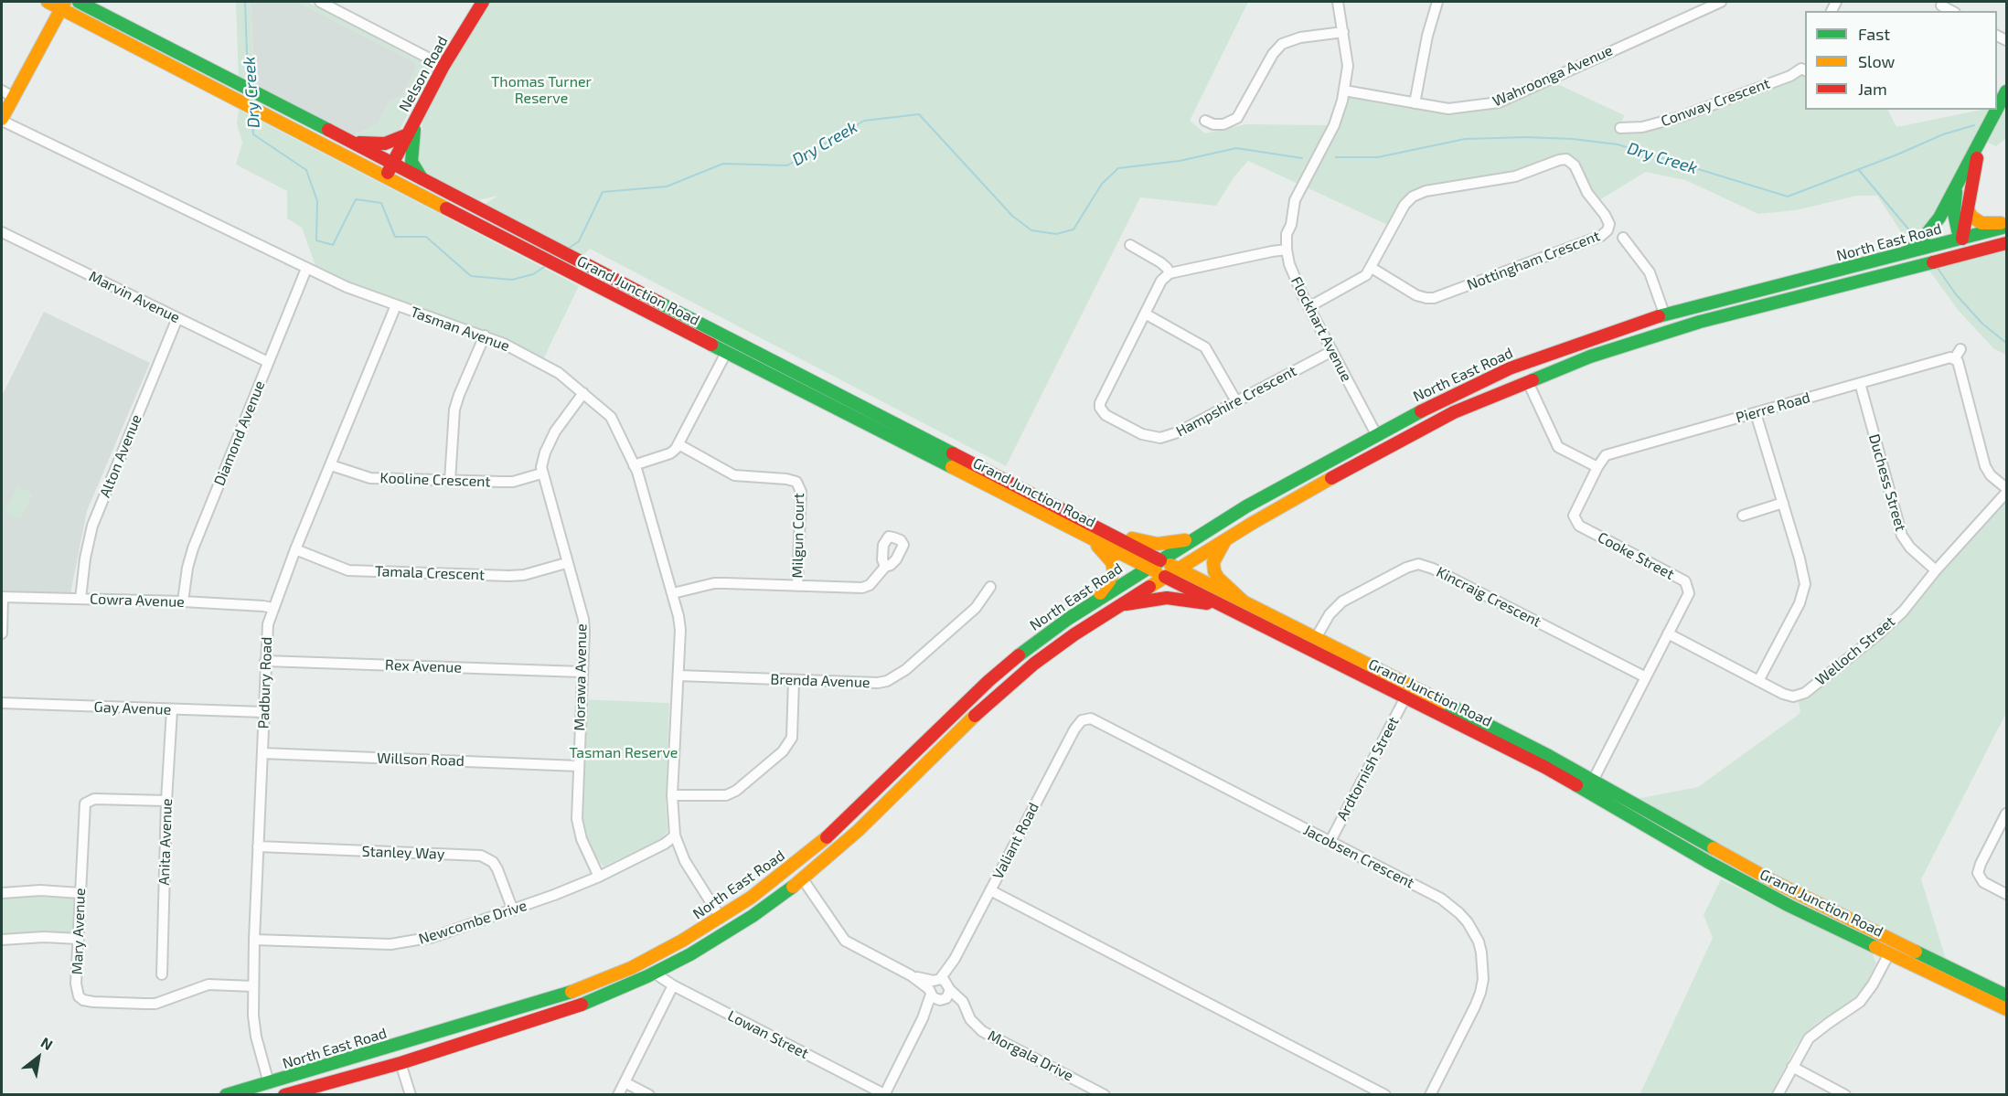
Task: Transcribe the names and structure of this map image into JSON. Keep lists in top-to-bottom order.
{
  "streets": {
    "main road": ["Nelson Road", "North East Road", "Grand Junction Road"],
    "street": [
      "Wahroonga Avenue",
      "Conway Crescent",
      "Nottingham Crescent",
      "Marvin Avenue",
      "Tasman Avenue",
      "Flockhart Avenue",
      "Hampshire Crescent",
      "Pierre Road",
      "Diamond Avenue",
      "Alton Avenue",
      "Kooline Crescent",
      "Duchess Street",
      "Milgun Court",
      "Cooke Street",
      "Tamala Crescent",
      "Kincraig Crescent",
      "Cowra Avenue",
      "Welloch Street",
      "Rex Avenue",
      "Morawa Avenue",
      "Brenda Avenue",
      "Padbury Road",
      "Gay Avenue",
      "Willson Road",
      "Ardtornish Street",
      "Valiant Road",
      "Anita Avenue",
      "Stanley Way",
      "Jacobsen Crescent",
      "Newcombe Drive",
      "Mary Avenue",
      "Lowan Street",
      "Morgala Drive"
    ]
  },
  "crossings": [
    ["Nelson Road", "Grand Junction Road"],
    ["Wahroonga Avenue", "Flockhart Avenue"],
    ["North East Road", "Grand Junction Road"],
    ["North East Road", "Tasman Avenue"],
    ["North East Road", "Flockhart Avenue"],
    ["North East Road", "Padbury Road"],
    ["North East Road", "Lowan Street"],
    ["Grand Junction Road", "Cooke Street"],
    ["Grand Junction Road", "Kincraig Crescent"],
    ["Grand Junction Road", "Ardtornish Street"],
    ["Marvin Avenue", "Diamond Avenue"],
    ["Marvin Avenue", "Alton Avenue"],
    ["Tasman Avenue", "Diamond Avenue"],
    ["Tasman Avenue", "Morawa Avenue"],
    ["Tasman Avenue", "Brenda Avenue"],
    ["Tasman Avenue", "Padbury Road"],
    ["Tasman Avenue", "Newcombe Drive"],
    ["Flockhart Avenue", "Hampshire Crescent"],
    ["Pierre Road", "Duchess Street"],
    ["Pierre Road", "Cooke Street"],
    ["Diamond Avenue", "Cowra Avenue"],
    ["Alton Avenue", "Cowra Avenue"],
    ["Kooline Crescent", "Morawa Avenue"],
    ["Kooline Crescent", "Padbury Road"],
    ["Duchess Street", "Welloch Street"],
    ["Cooke Street", "Kincraig Crescent"],
    ["Cooke Street", "Welloch Street"],
    ["Tamala Crescent", "Morawa Avenue"],
    ["Tamala Crescent", "Padbury Road"],
    ["Cowra Avenue", "Padbury Road"],
    ["Rex Avenue", "Morawa Avenue"],
    ["Rex Avenue", "Padbury Road"],
    ["Morawa Avenue", "Willson Road"],
    ["Morawa Avenue", "Newcombe Drive"],
    ["Padbury Road", "Gay Avenue"],
    ["Padbury Road", "Willson Road"],
    ["Padbury Road", "Stanley Way"],
    ["Padbury Road", "Newcombe Drive"],
    ["Padbury Road", "Mary Avenue"],
    ["Gay Avenue", "Anita Avenue"],
    ["Ardtornish Street", "Jacobsen Crescent"],
    ["Valiant Road", "Jacobsen Crescent"],
    ["Valiant Road", "Lowan Street"],
    ["Valiant Road", "Morgala Drive"],
    ["Anita Avenue", "Mary Avenue"],
    ["Stanley Way", "Newcombe Drive"]
  ],
  "water": ["Dry Creek"],
  "parks": ["Thomas Turner Reserve", "Tasman Reserve"],
  "legend": ["Fast", "Slow", "Jam"],
  "north": "top right"
}
